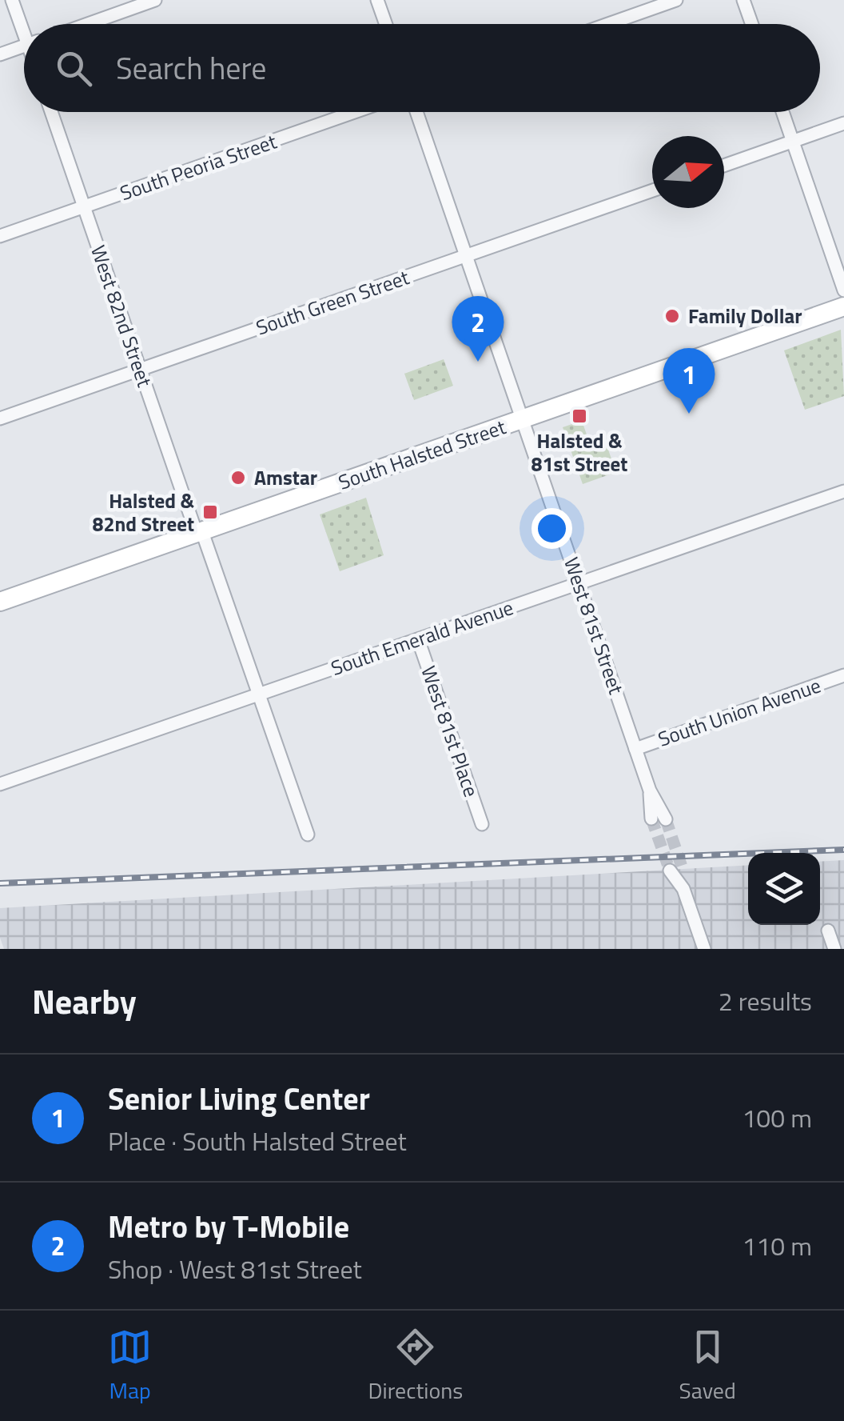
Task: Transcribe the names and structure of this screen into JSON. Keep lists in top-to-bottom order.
{
  "streets": {
    "main road": ["South Halsted Street"],
    "street": [
      "South Peoria Street",
      "South Green Street",
      "West 82nd Street",
      "West 81st Street",
      "South Emerald Avenue",
      "South Union Avenue",
      "West 81st Place"
    ]
  },
  "crossings": [
    ["South Peoria Street", "West 82nd Street"],
    ["South Green Street", "West 82nd Street"],
    ["South Green Street", "West 81st Street"],
    ["West 82nd Street", "South Halsted Street"],
    ["West 82nd Street", "South Emerald Avenue"],
    ["South Halsted Street", "West 81st Street"],
    ["West 81st Street", "South Emerald Avenue"],
    ["West 81st Street", "South Union Avenue"],
    ["South Emerald Avenue", "West 81st Place"]
  ],
  "places": {
    "other": ["Family Dollar", "Amstar"],
    "transit": ["Halsted & 81st Street", "Halsted & 82nd Street"]
  },
  "north": "right",
  "page": {
    "search": "Search here",
    "pins": ["2", "1"],
    "heading": ["Nearby", "2 results"],
    "list": [
      {
        "mark": "1",
        "name": "Senior Living Center",
        "note": "Place · South Halsted Street",
        "value": "100 m"
      },
      {
        "mark": "2",
        "name": "Metro by T-Mobile",
        "note": "Shop · West 81st Street",
        "value": "110 m"
      }
    ],
    "nav": ["Map", "Directions", "Saved"]
  }
}
